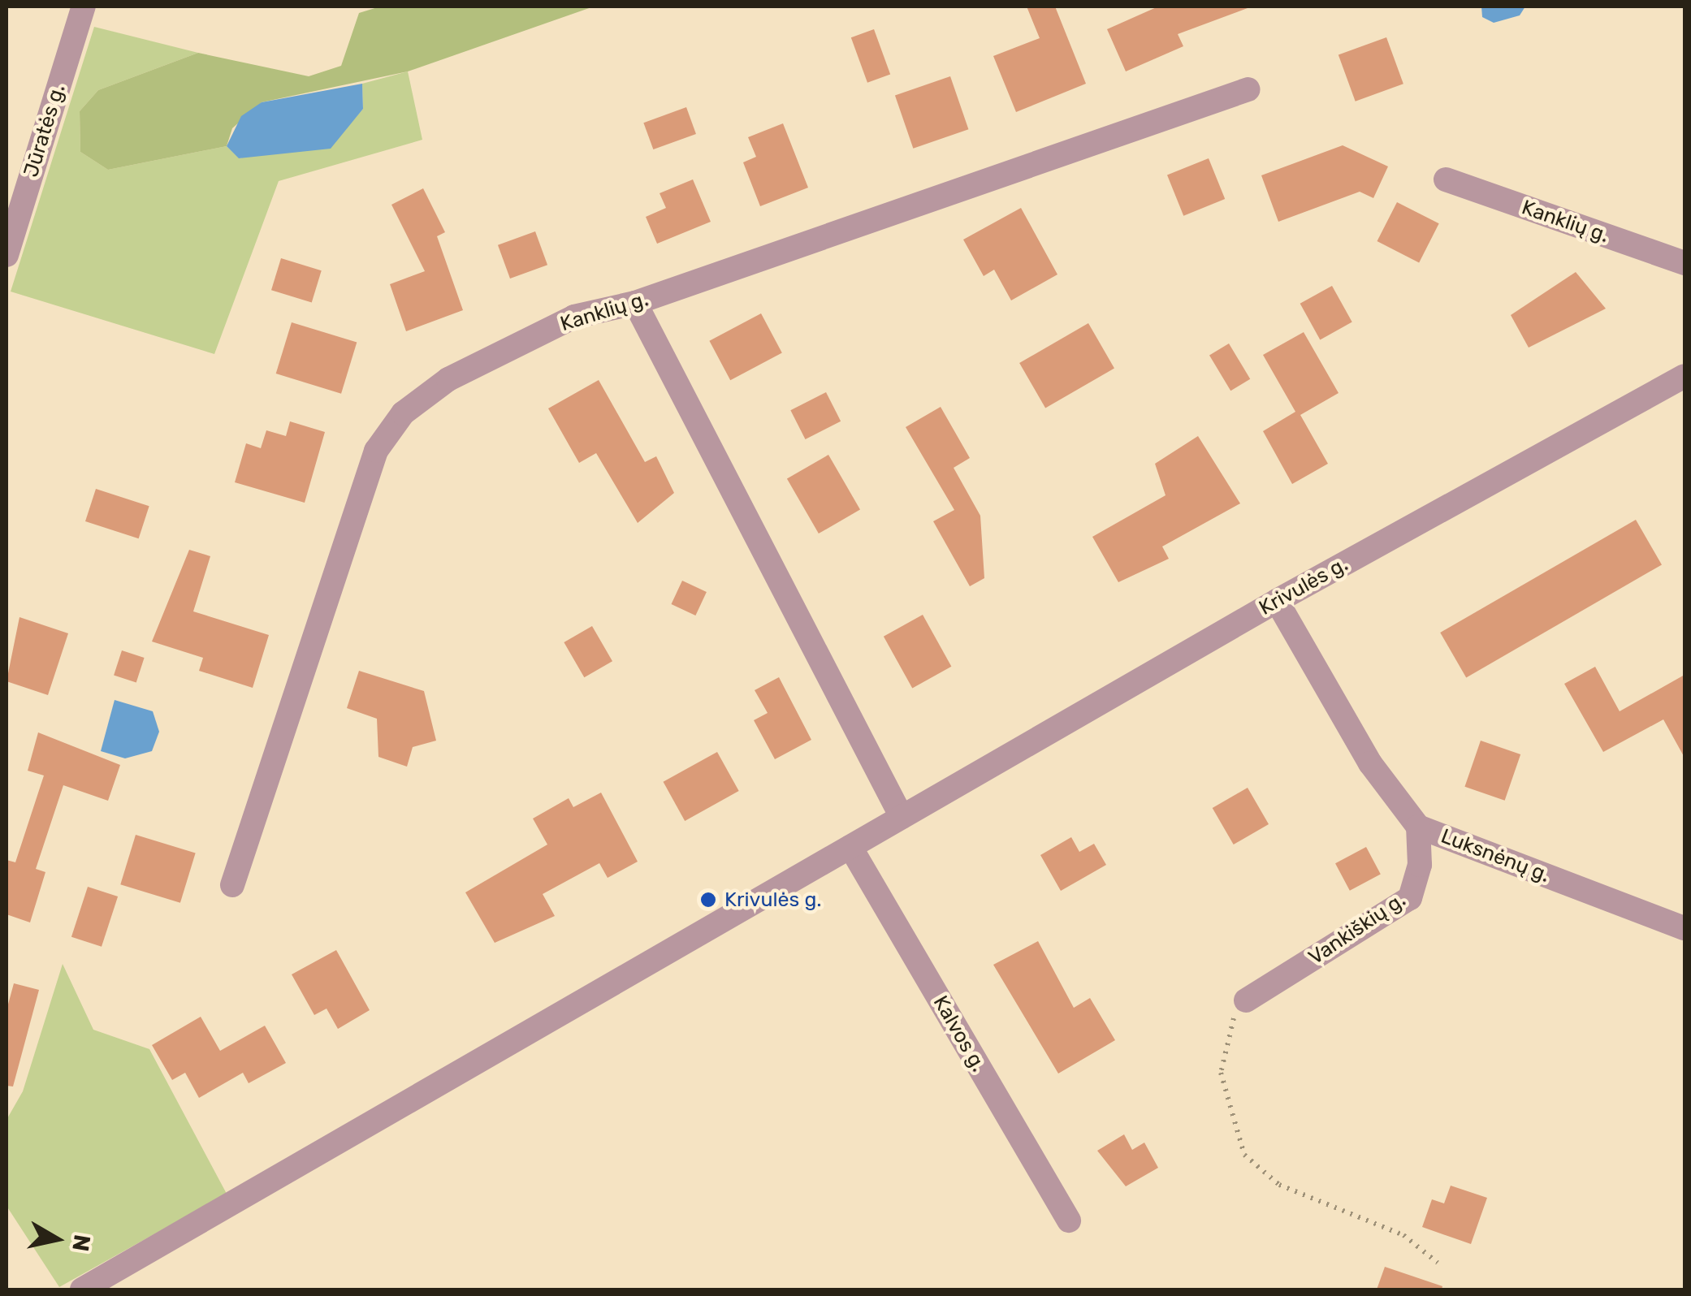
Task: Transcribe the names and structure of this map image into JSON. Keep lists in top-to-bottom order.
{
  "streets": {
    "street": [
      "Jūratės g.",
      "Kanklių g.",
      "Krivulės g.",
      "Luksnėnų g.",
      "Vankiškių g.",
      "Kalvos g."
    ]
  },
  "crossings": [
    ["Krivulės g.", "Luksnėnų g."],
    ["Krivulės g.", "Kalvos g."],
    ["Luksnėnų g.", "Vankiškių g."]
  ],
  "places": ["Krivulės g."],
  "north": "right"
}
